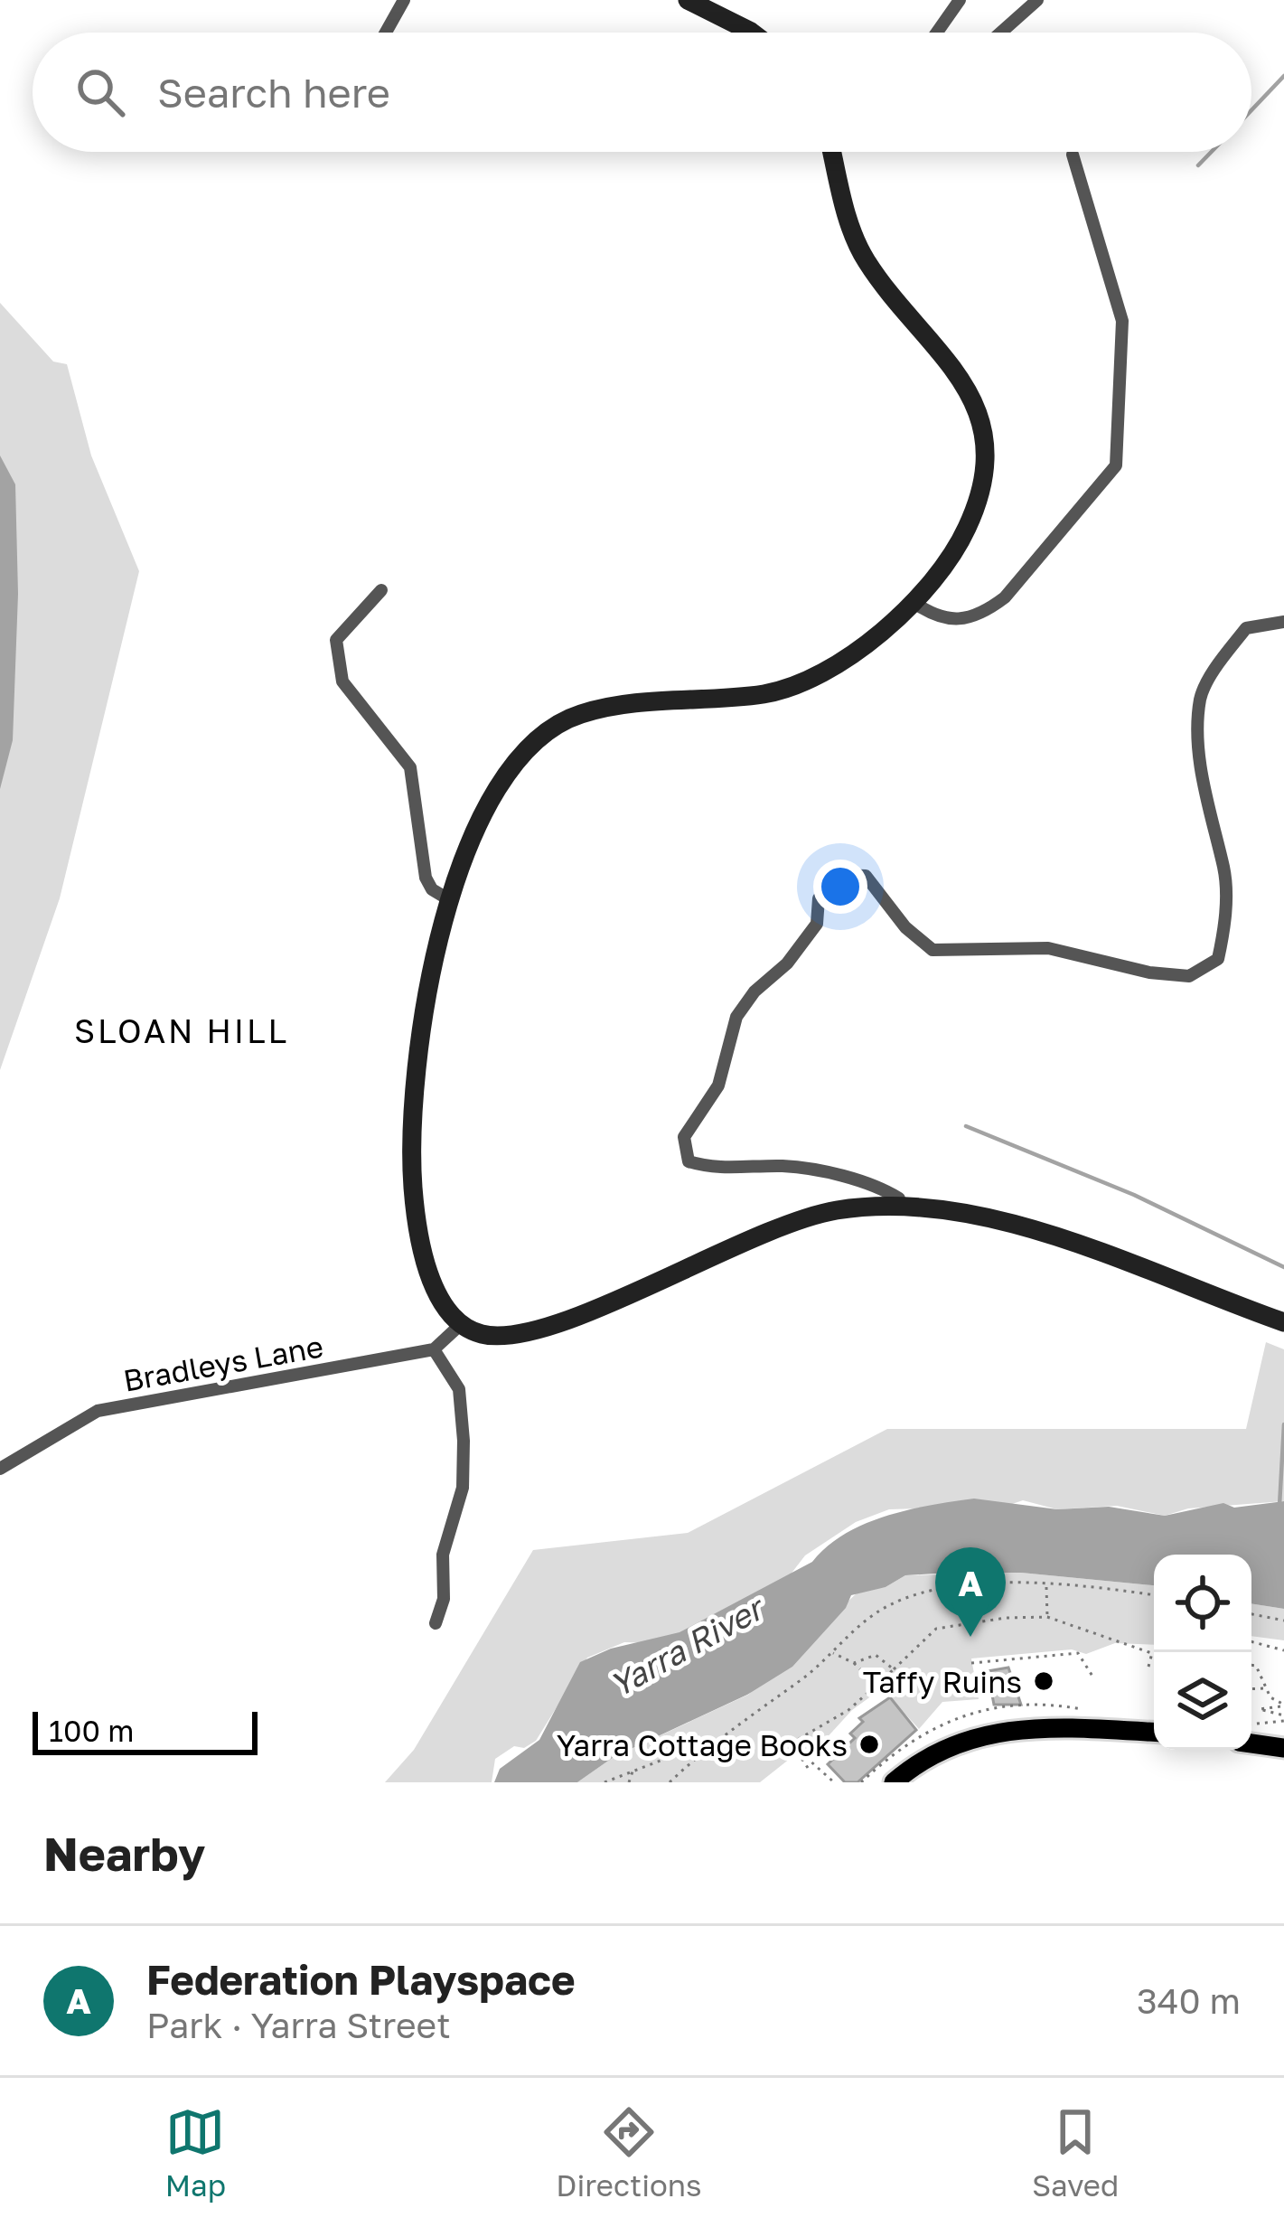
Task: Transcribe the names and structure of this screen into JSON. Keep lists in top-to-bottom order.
{
  "streets": {
    "street": ["Bradleys Lane"]
  },
  "districts": ["SLOAN HILL"],
  "water": ["Yarra River"],
  "places": ["Taffy Ruins", "Yarra Cottage Books"],
  "scale_bar": "100 m",
  "page": {
    "search": "Search here",
    "pins": "A",
    "scale": "100 m",
    "heading": "Nearby",
    "list": [
      {
        "mark": "A",
        "name": "Federation Playspace",
        "note": "Park · Yarra Street",
        "value": "340 m"
      }
    ],
    "nav": ["Map", "Directions", "Saved"]
  }
}
